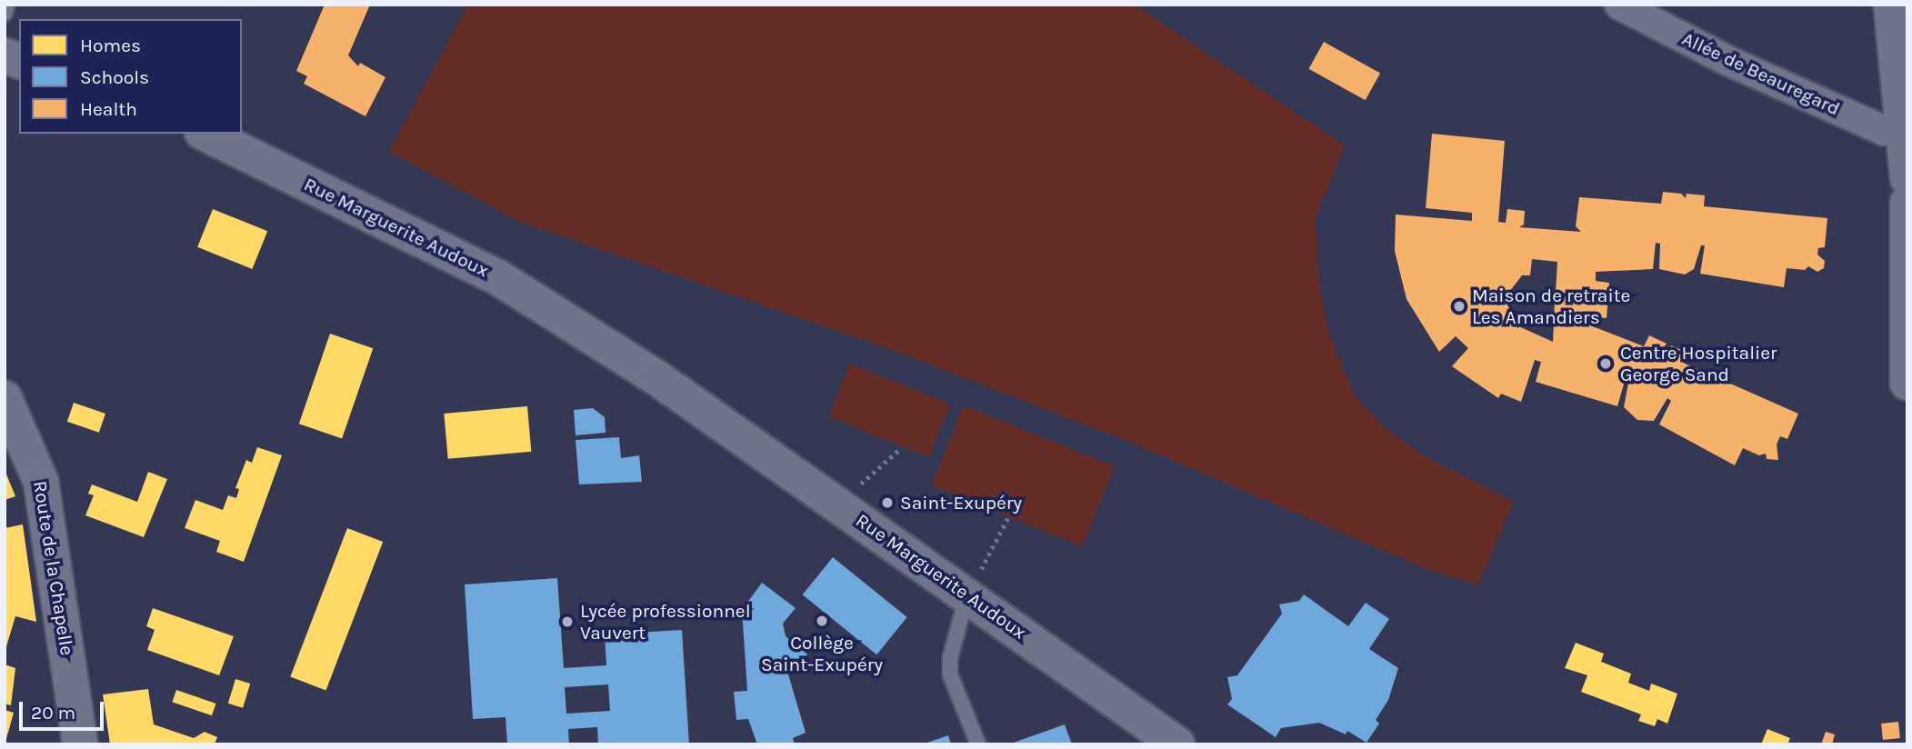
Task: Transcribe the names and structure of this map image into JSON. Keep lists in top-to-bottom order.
{
  "streets": {
    "street": ["Allée de Beauregard", "Rue Marguerite Audoux", "Route de la Chapelle"]
  },
  "places": [
    "Maison de retraite Les Amandiers",
    "Centre Hospitalier George Sand",
    "Saint-Exupéry",
    "Collège Saint-Exupéry",
    "Lycée professionnel Vauvert"
  ],
  "legend": ["Homes", "Schools", "Health"],
  "scale_bar": "20 m"
}
